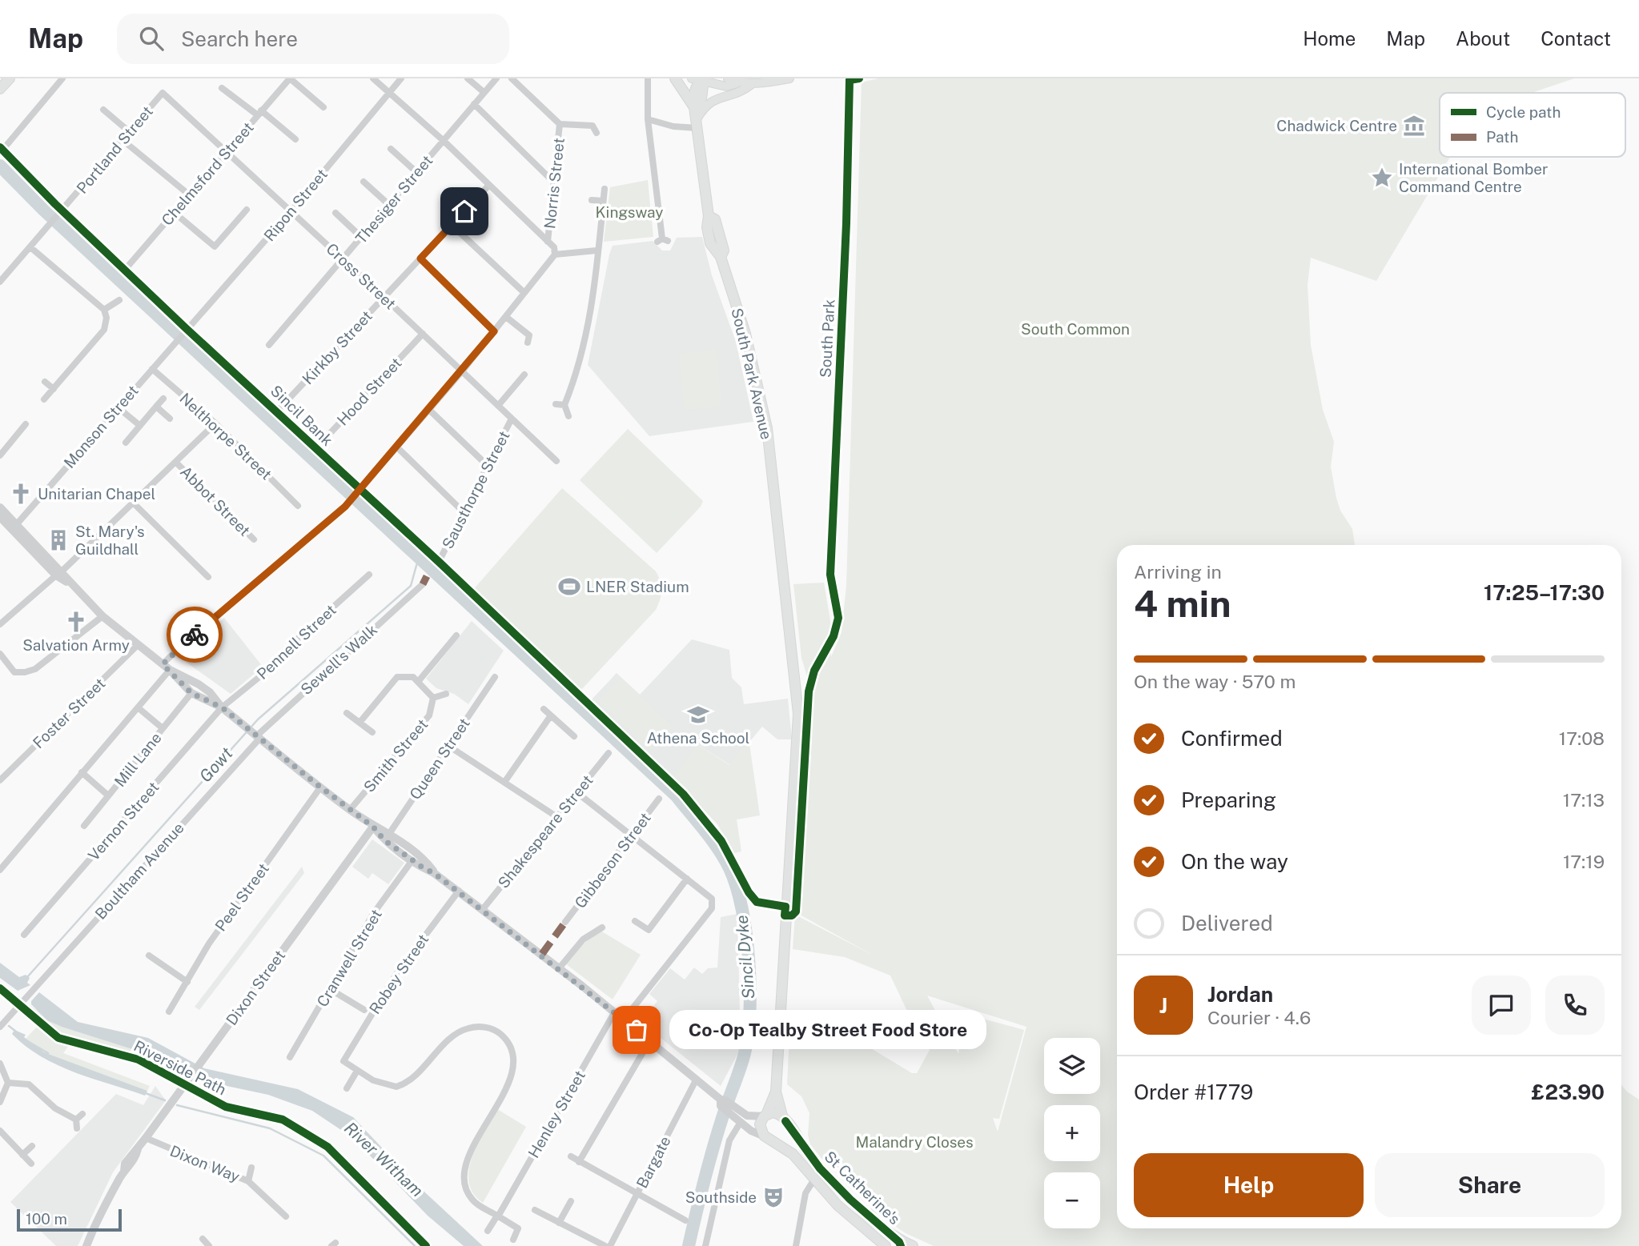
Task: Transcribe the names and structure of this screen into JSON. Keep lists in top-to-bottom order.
{
  "streets": {
    "main road": ["South Park Avenue", "St Catherine's"],
    "street": [
      "Portland Street",
      "Chelmsford Street",
      "Norris Street",
      "Thesiger Street",
      "Ripon Street",
      "Cross Street",
      "South Park",
      "Kirkby Street",
      "Hood Street",
      "Sincil Bank",
      "Monson Street",
      "Nelthorpe Street",
      "Sausthorpe Street",
      "Abbot Street",
      "Pennell Street",
      "Sewell's Walk",
      "Foster Street",
      "Smith Street",
      "Queen Street",
      "Mill Lane",
      "Vernon Street",
      "Shakespeare Street",
      "Gibbeson Street",
      "Boultham Avenue",
      "Peel Street",
      "Cranwell Street",
      "Robey Street",
      "Dixon Street",
      "Henley Street",
      "Bargate",
      "Dixon Way"
    ],
    "cycle path": ["Riverside Path"]
  },
  "crossings": [
    ["Portland Street", "Cross Street"],
    ["Portland Street", "Sincil Bank"],
    ["Chelmsford Street", "Cross Street"],
    ["Chelmsford Street", "Sincil Bank"],
    ["Thesiger Street", "Cross Street"],
    ["Ripon Street", "Cross Street"],
    ["Ripon Street", "Sincil Bank"],
    ["Ripon Street", "Monson Street"],
    ["Cross Street", "Kirkby Street"],
    ["Cross Street", "Hood Street"],
    ["Cross Street", "Sausthorpe Street"],
    ["Kirkby Street", "Sincil Bank"],
    ["Hood Street", "Sincil Bank"],
    ["Sincil Bank", "Monson Street"],
    ["Sincil Bank", "Sausthorpe Street"],
    ["Monson Street", "Nelthorpe Street"],
    ["Pennell Street", "Vernon Street"],
    ["Sewell's Walk", "Boultham Avenue"],
    ["Dixon Street", "Dixon Way"]
  ],
  "water": ["Gowt", "Sincil Dyke", "River Witham"],
  "parks": ["Kingsway", "South Common", "Malandry Closes"],
  "places": {
    "museum": ["Chadwick Centre"],
    "place": ["International Bomber Command Centre"],
    "church": ["Unitarian Chapel", "Salvation Army"],
    "building": ["St. Mary's Guildhall"],
    "sports": ["LNER Stadium"],
    "school or university": ["Athena School"],
    "other": ["Co-Op Tealby Street Food Store"],
    "theatre": ["Southside"]
  },
  "legend": ["Cycle path", "Path"],
  "scale_bar": "100 m",
  "page": {
    "header": "Map",
    "search": "Search here",
    "nav": [
      "Home",
      "Map",
      "About",
      "Contact"
    ],
    "heading": ["4 min", "Arriving in", "17:25–17:30"],
    "panel": [
      "Jordan",
      "Courier · 4.6",
      "Order #1779",
      "£23.90"
    ],
    "bar": "On the way · 570 m",
    "list": [
      ["Confirmed", "17:08"],
      ["Preparing", "17:13"],
      ["On the way", "17:19"],
      "Delivered"
    ],
    "round": "J",
    "bubble": "Co-Op Tealby Street Food Store",
    "map_buttons": ["+", "−"],
    "buttons": ["Help", "Share"],
    "scale": "100 m"
  }
}
